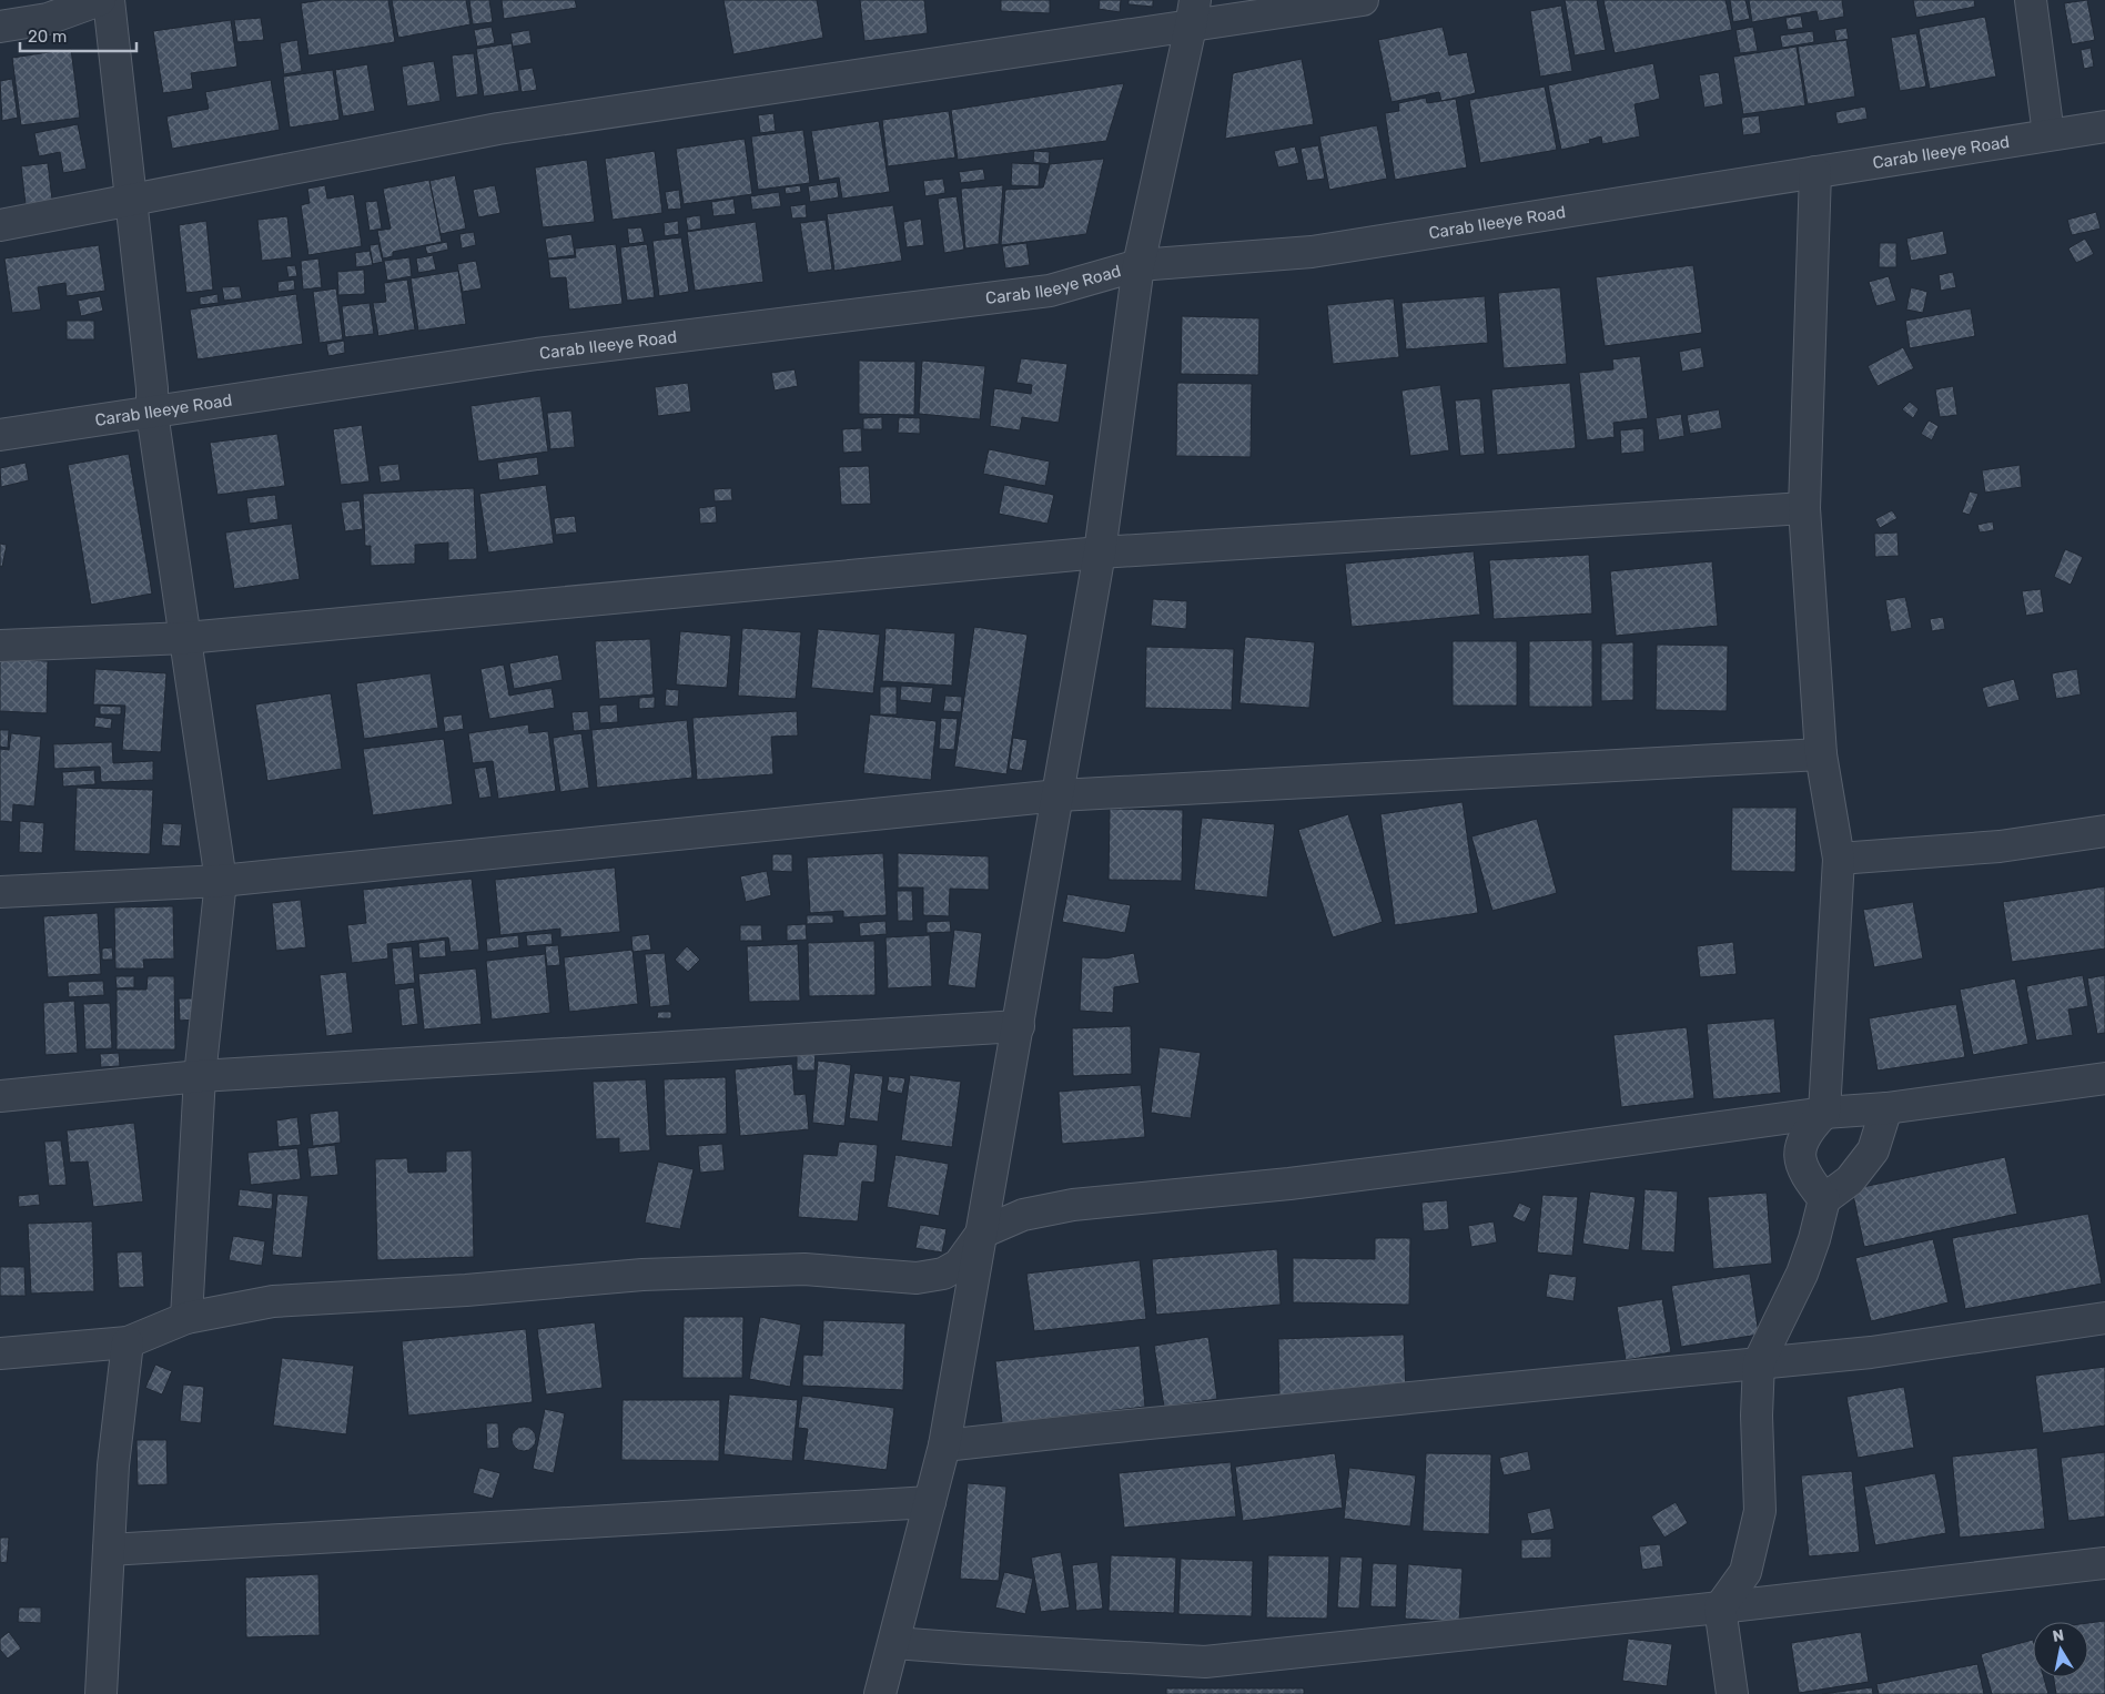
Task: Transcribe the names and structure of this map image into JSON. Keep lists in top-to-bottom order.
{
  "streets": {
    "street": ["Carab Ileeye Road"]
  },
  "scale_bar": "20 m",
  "north": "top"
}
